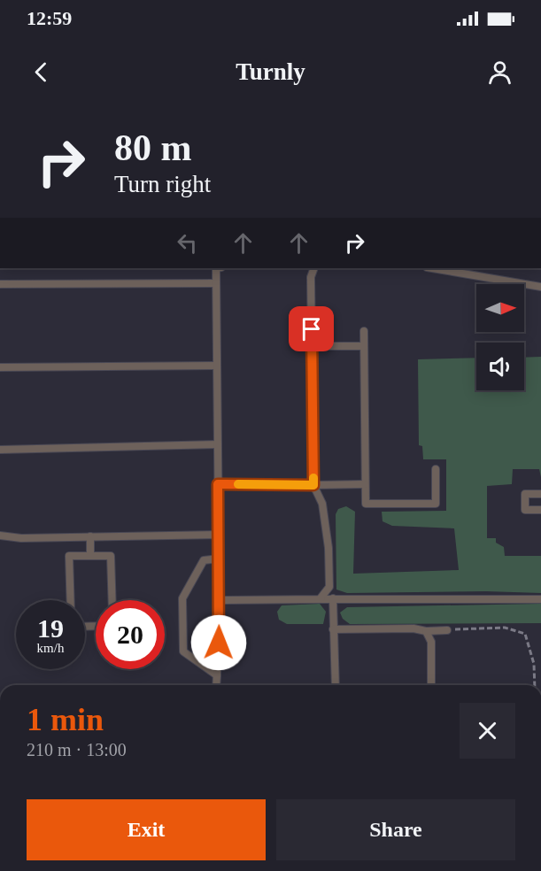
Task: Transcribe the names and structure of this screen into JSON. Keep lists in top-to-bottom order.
{
  "north": "right",
  "page": {
    "status": "12:59",
    "header": "Turnly",
    "turn": ["80 m", "Turn right"],
    "speed": "19 km/h",
    "limit": "20",
    "heading": ["1 min", "210 m · 13:00"],
    "buttons": ["Exit", "Share"]
  }
}
